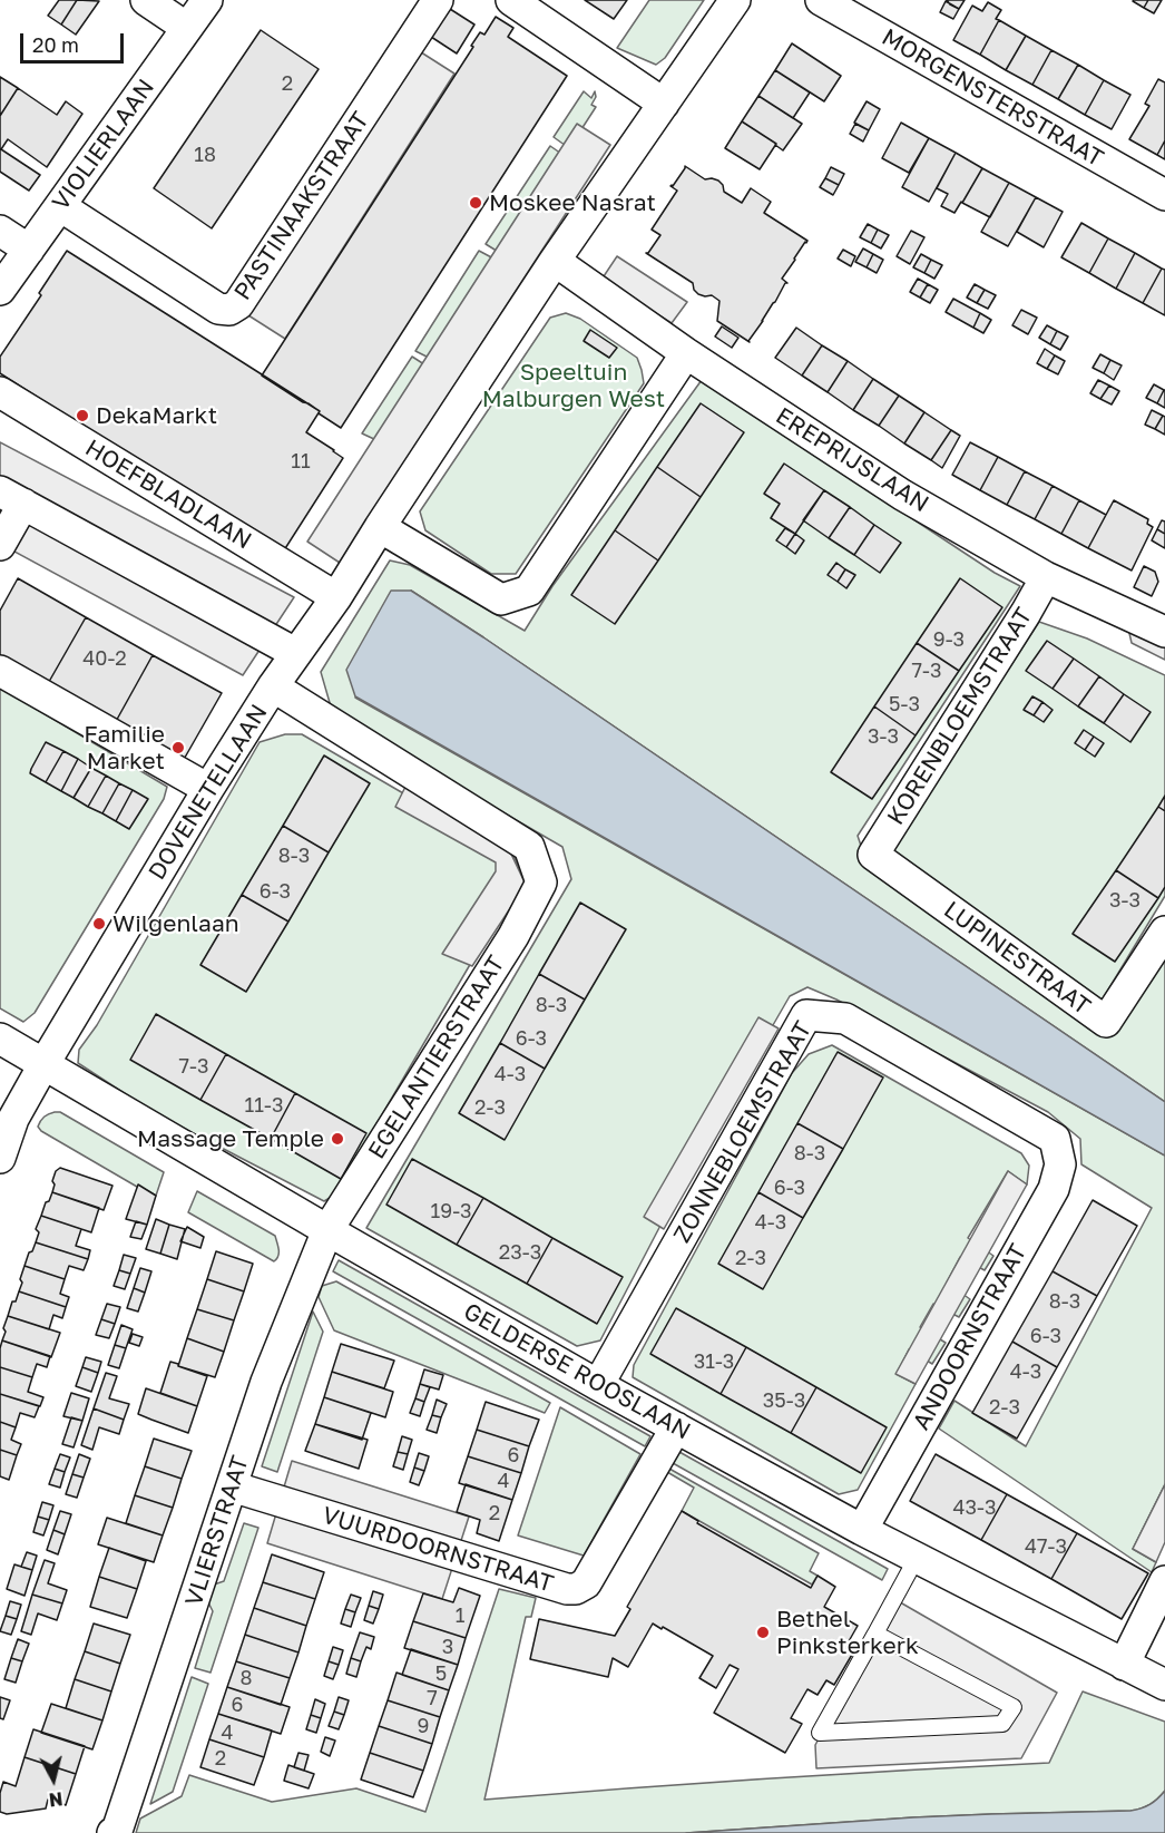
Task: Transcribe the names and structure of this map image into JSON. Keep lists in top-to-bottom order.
{
  "streets": {
    "street": [
      "MORGENSTERSTRAAT",
      "VIOLIERLAAN",
      "PASTINAAKSTRAAT",
      "EREPRIJSLAAN",
      "HOEFBLADLAAN",
      "KORENBLOEMSTRAAT",
      "DOVENETELLAAN",
      "LUPINESTRAAT",
      "EGELANTIERSTRAAT",
      "ZONNEBLOEMSTRAAT",
      "ANDOORNSTRAAT",
      "GELDERSE ROOSLAAN",
      "VLIERSTRAAT",
      "VUURDOORNSTRAAT"
    ]
  },
  "crossings": [
    ["VIOLIERLAAN", "PASTINAAKSTRAAT"],
    ["EREPRIJSLAAN", "KORENBLOEMSTRAAT"],
    ["EREPRIJSLAAN", "DOVENETELLAAN"],
    ["HOEFBLADLAAN", "DOVENETELLAAN"],
    ["KORENBLOEMSTRAAT", "LUPINESTRAAT"],
    ["DOVENETELLAAN", "EGELANTIERSTRAAT"],
    ["DOVENETELLAAN", "GELDERSE ROOSLAAN"],
    ["EGELANTIERSTRAAT", "GELDERSE ROOSLAAN"],
    ["EGELANTIERSTRAAT", "VLIERSTRAAT"],
    ["ZONNEBLOEMSTRAAT", "ANDOORNSTRAAT"],
    ["ZONNEBLOEMSTRAAT", "GELDERSE ROOSLAAN"],
    ["ANDOORNSTRAAT", "GELDERSE ROOSLAAN"],
    ["GELDERSE ROOSLAAN", "VLIERSTRAAT"],
    ["GELDERSE ROOSLAAN", "VUURDOORNSTRAAT"],
    ["VLIERSTRAAT", "VUURDOORNSTRAAT"]
  ],
  "parks": ["Speeltuin Malburgen West"],
  "places": [
    "Moskee Nasrat",
    "DekaMarkt",
    "Familie Market",
    "Wilgenlaan",
    "Massage Temple",
    "Bethel Pinksterkerk"
  ],
  "house_numbers": [
    "2",
    "18",
    "11",
    "9-3",
    "40-2",
    "7-3",
    "5-3",
    "3-3",
    "8-3",
    "6-3",
    "3-3",
    "8-3",
    "6-3",
    "7-3",
    "4-3",
    "11-3",
    "2-3",
    "8-3",
    "6-3",
    "19-3",
    "4-3",
    "23-3",
    "2-3",
    "8-3",
    "6-3",
    "31-3",
    "4-3",
    "35-3",
    "2-3",
    "6",
    "4",
    "43-3",
    "2",
    "47-3",
    "1",
    "3",
    "5",
    "8",
    "7",
    "6",
    "9",
    "4",
    "2"
  ],
  "scale_bar": "20 m",
  "north": "bottom"
}
